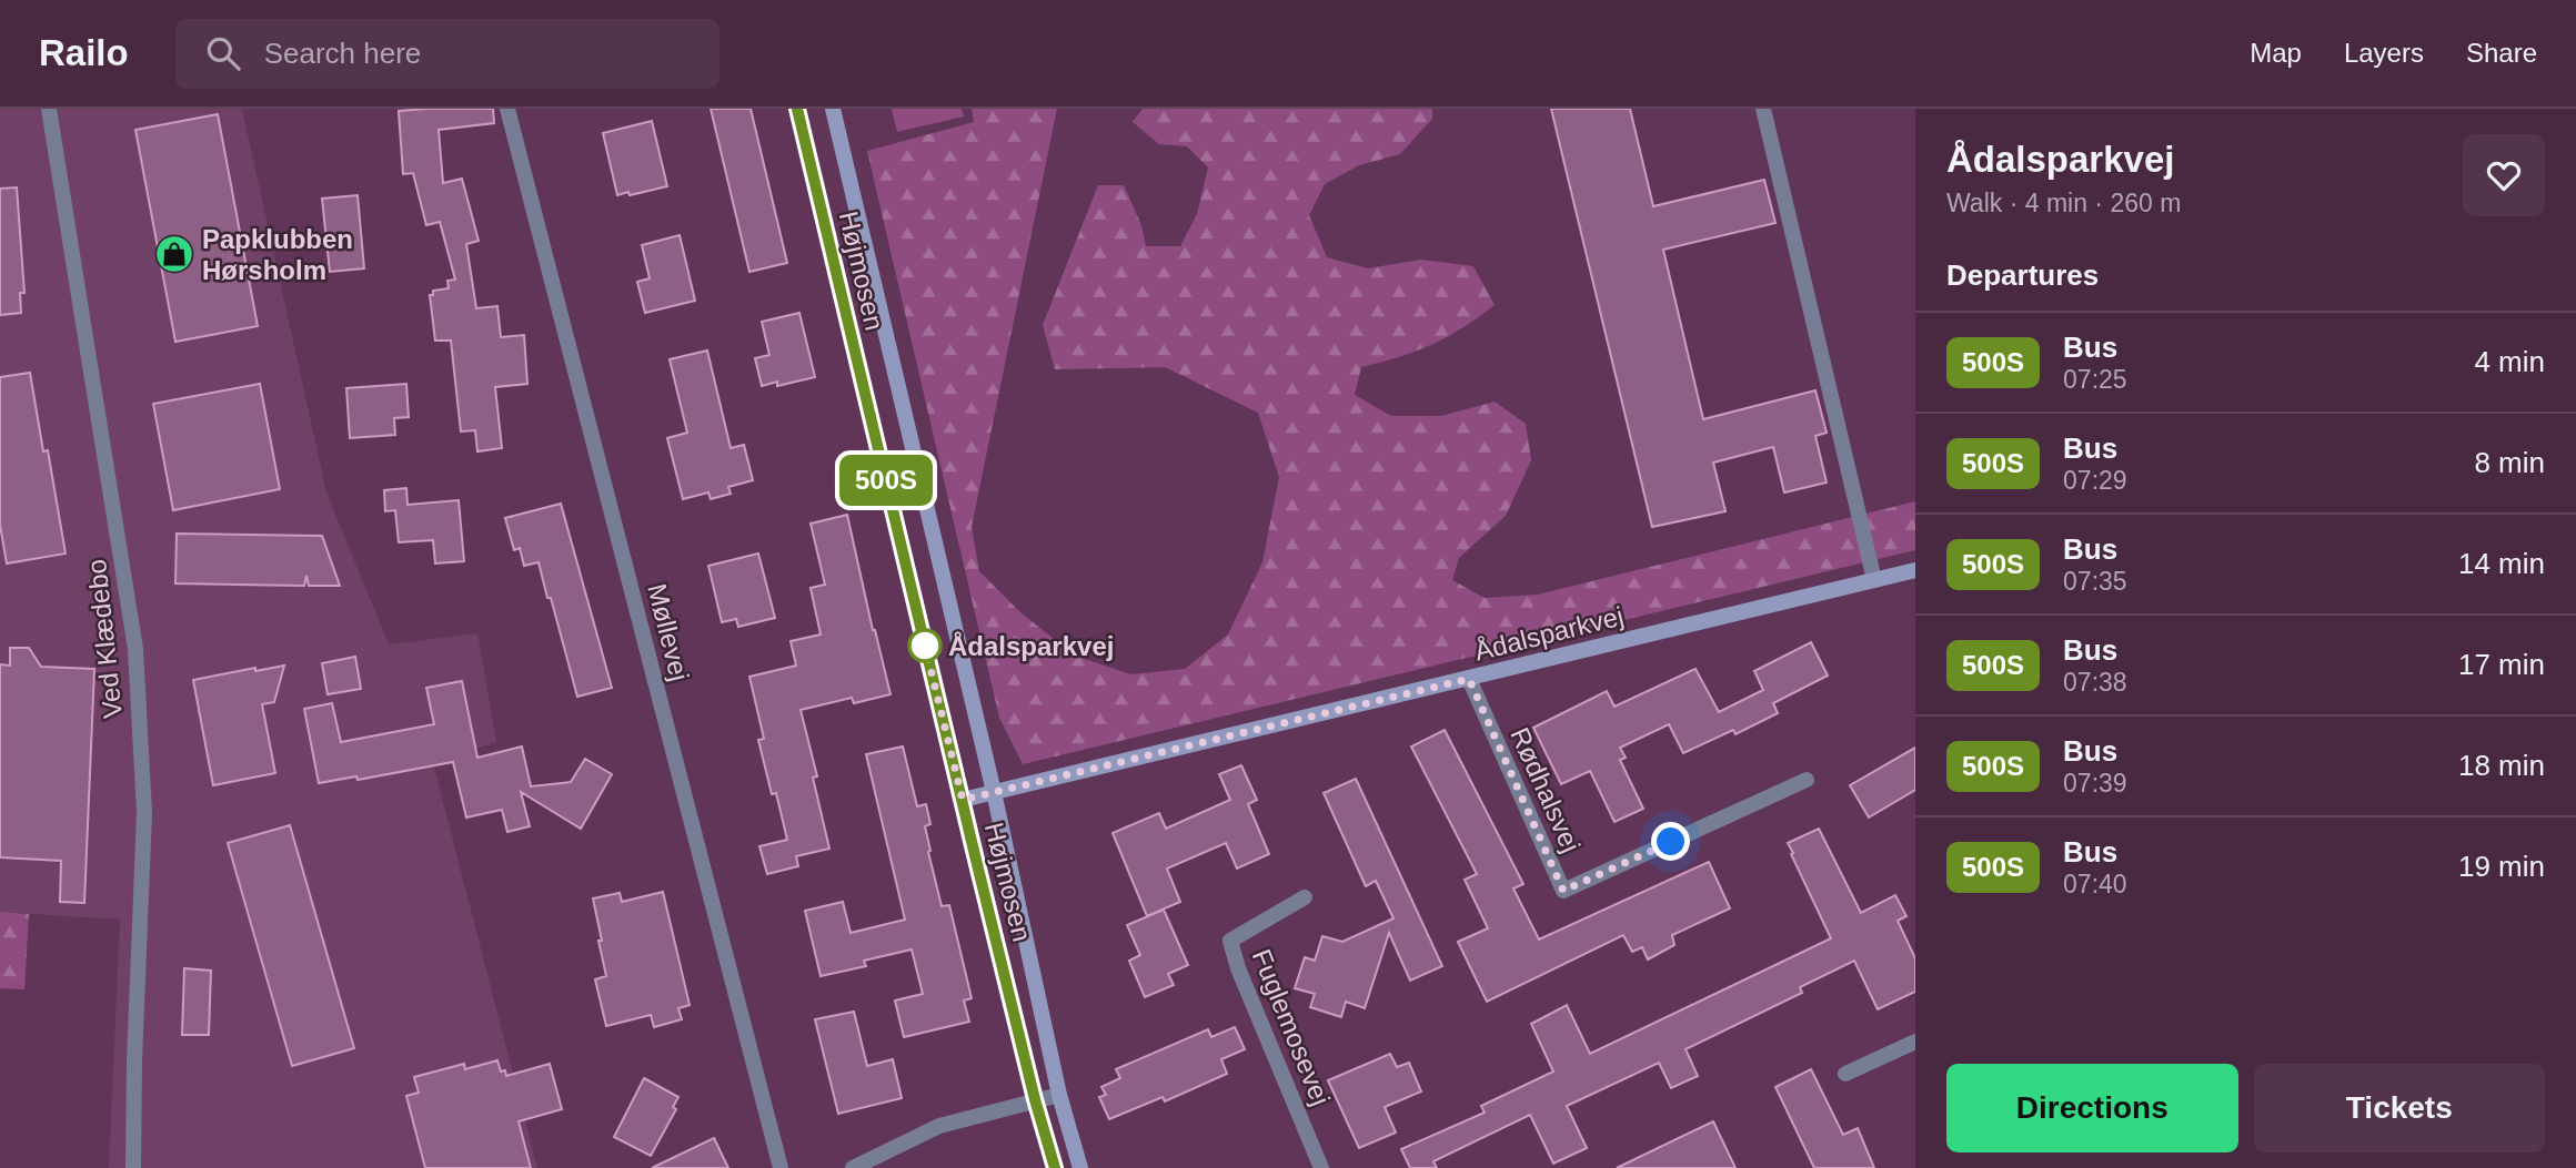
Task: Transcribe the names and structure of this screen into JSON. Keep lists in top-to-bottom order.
{
  "streets": {
    "street": [
      "Højmosen",
      "Møllevej",
      "Ådalsparkvej",
      "Ved Klædebo",
      "Rødhalsvej",
      "Fuglemosevej"
    ]
  },
  "crossings": [
    ["Højmosen", "Ådalsparkvej"],
    ["Ådalsparkvej", "Rødhalsvej"]
  ],
  "places": {
    "shop": ["Papklubben Hørsholm"],
    "other": ["Ådalsparkvej"]
  },
  "lines": ["bus line 500S"],
  "page": {
    "header": "Railo",
    "search": "Search here",
    "nav": ["Map", "Layers", "Share"],
    "on_map": "500S",
    "heading": [
      ["Ådalsparkvej", "Walk · 4 min · 260 m"],
      "Departures"
    ],
    "list": [
      {
        "mark": "500S",
        "name": "Bus",
        "note": "07:25",
        "value": "4 min"
      },
      {
        "mark": "500S",
        "name": "Bus",
        "note": "07:29",
        "value": "8 min"
      },
      {
        "mark": "500S",
        "name": "Bus",
        "note": "07:35",
        "value": "14 min"
      },
      {
        "mark": "500S",
        "name": "Bus",
        "note": "07:38",
        "value": "17 min"
      },
      {
        "mark": "500S",
        "name": "Bus",
        "note": "07:39",
        "value": "18 min"
      },
      {
        "mark": "500S",
        "name": "Bus",
        "note": "07:40",
        "value": "19 min"
      }
    ],
    "buttons": ["Directions", "Tickets"]
  }
}
